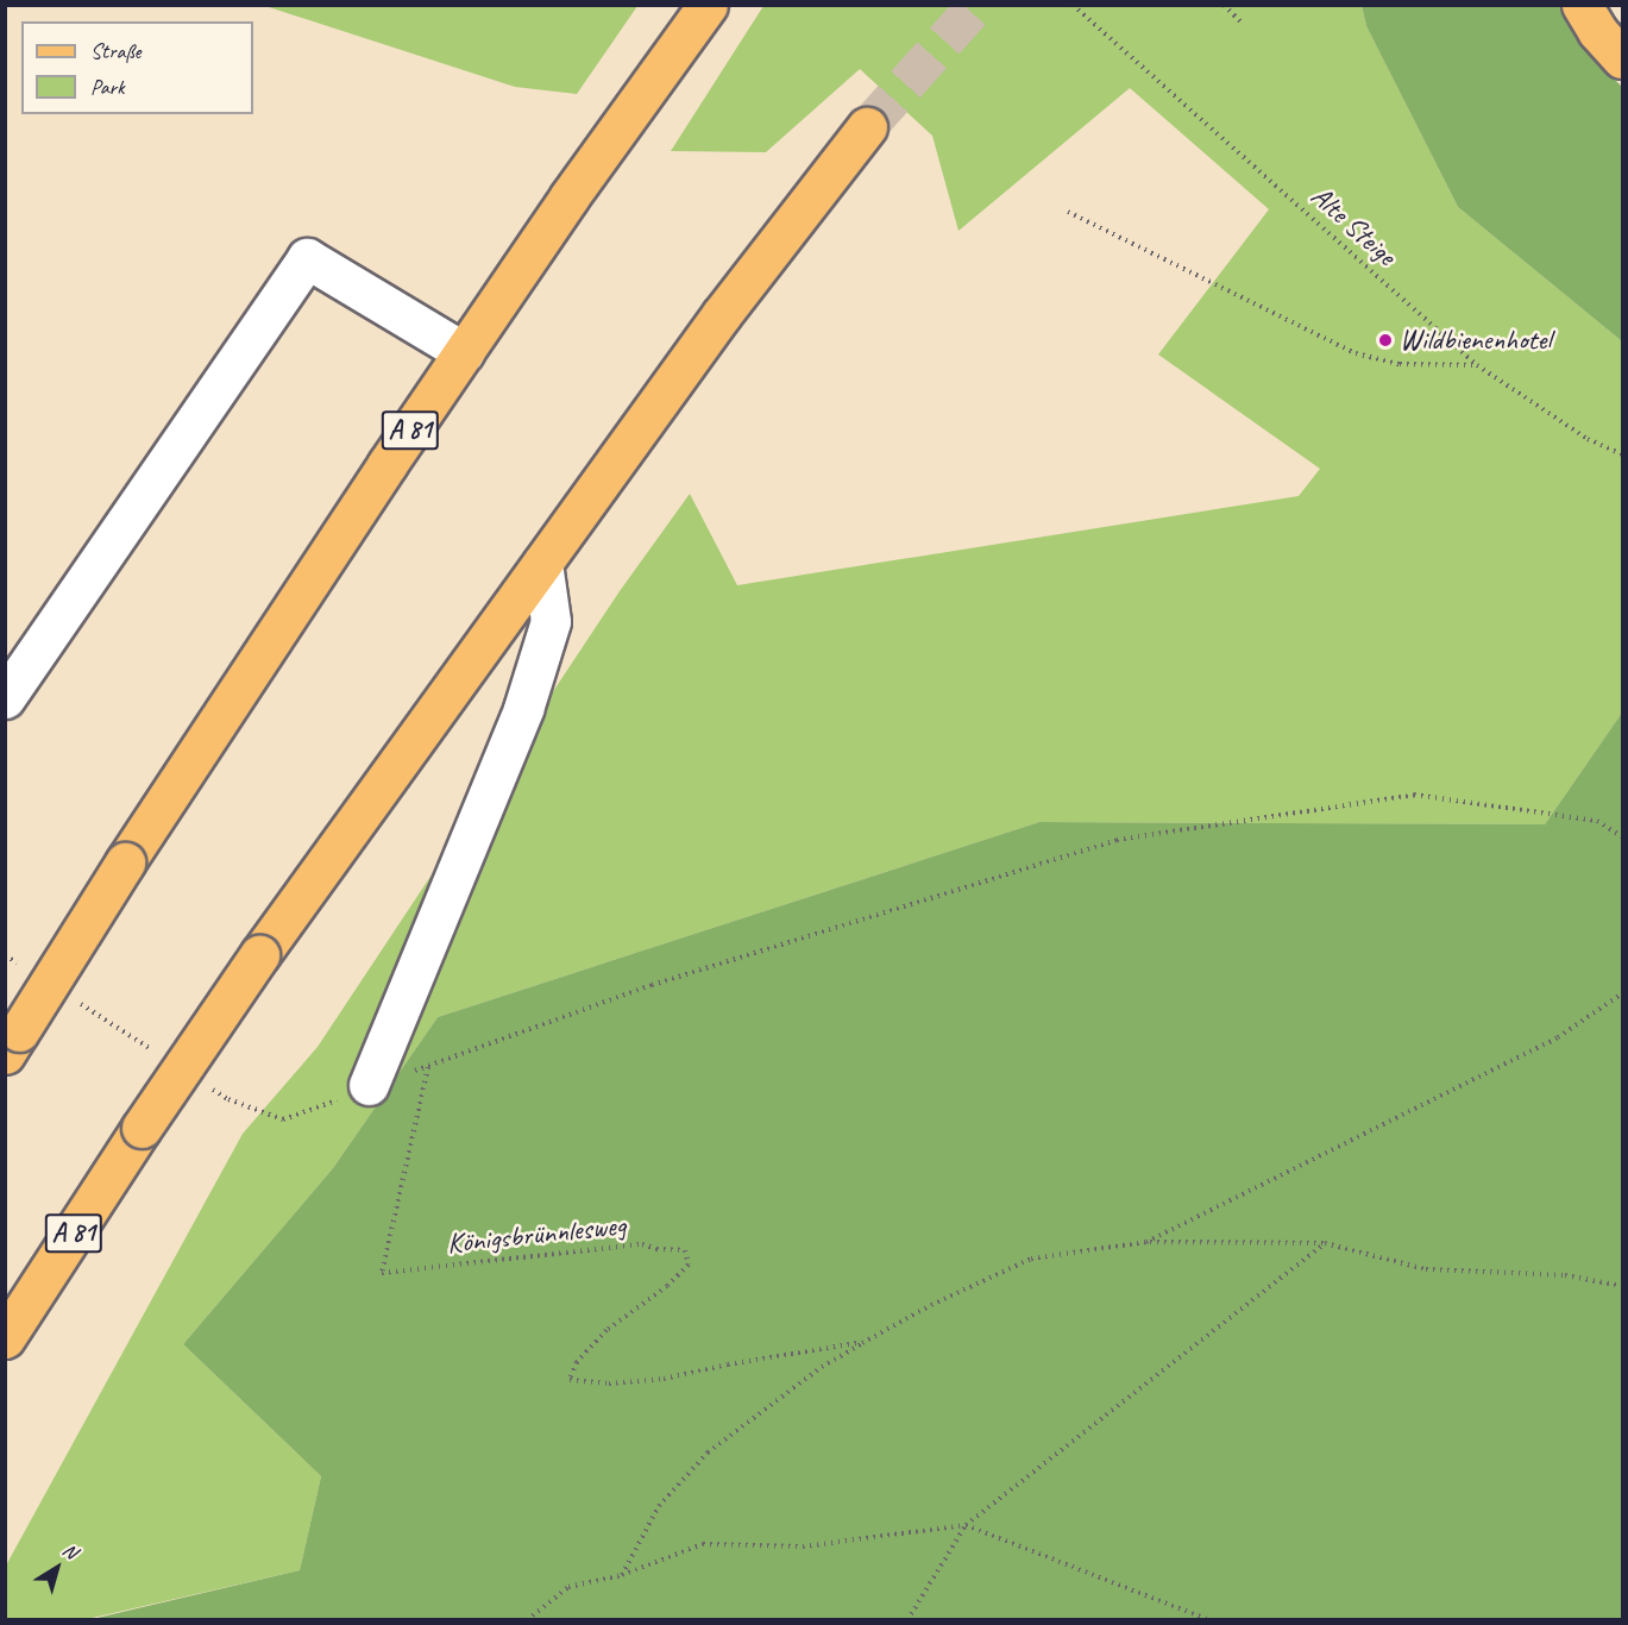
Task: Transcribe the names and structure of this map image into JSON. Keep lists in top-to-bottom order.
{
  "streets": {
    "main road": ["A 81"],
    "path": ["Alte Steige", "Königsbrünnlesweg"]
  },
  "places": ["Wildbienenhotel"],
  "legend": ["Straße", "Park"],
  "north": "top right"
}
